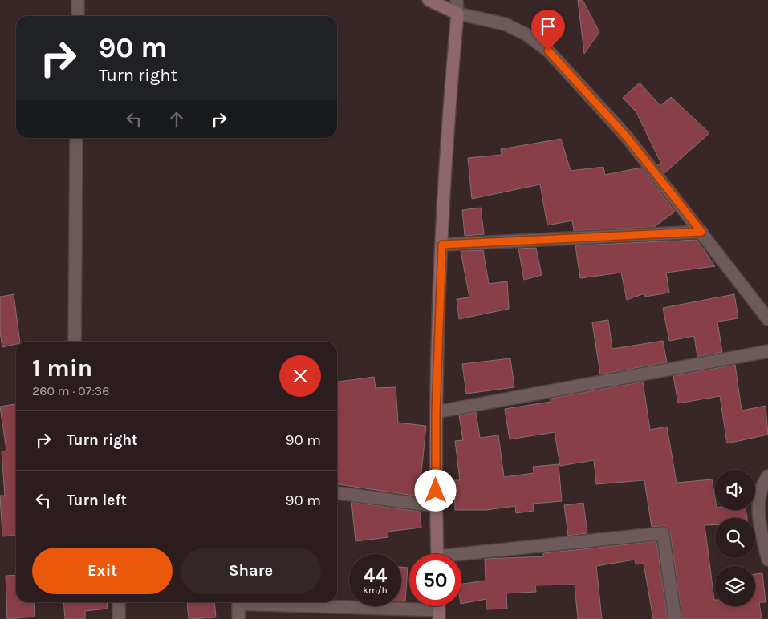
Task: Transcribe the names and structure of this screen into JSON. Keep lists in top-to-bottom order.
{
  "page": {
    "turn": ["90 m", "Turn right"],
    "heading": ["1 min", "260 m · 07:36"],
    "list": [
      {
        "name": "Turn right",
        "value": "90 m"
      },
      {
        "name": "Turn left",
        "value": "90 m"
      }
    ],
    "buttons": ["Exit", "Share"],
    "speed": "44 km/h",
    "limit": "50"
  }
}
